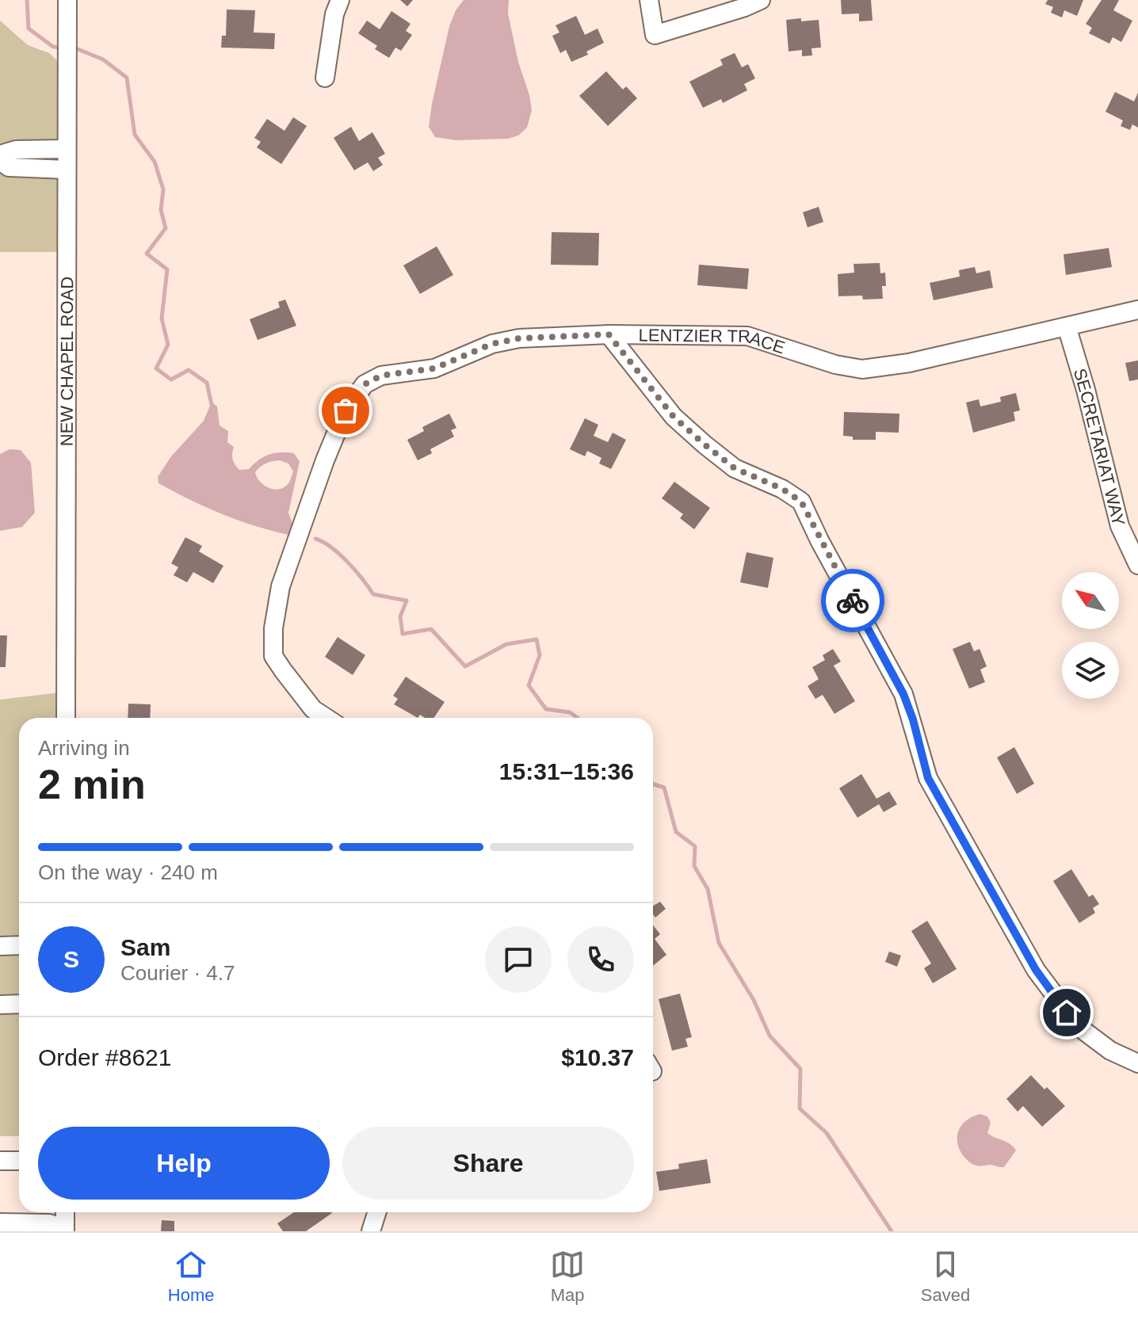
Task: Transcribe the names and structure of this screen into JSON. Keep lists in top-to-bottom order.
{
  "streets": {
    "street": ["LENTZIER TRACE", "NEW CHAPEL ROAD", "SECRETARIAT WAY"]
  },
  "crossings": [
    ["LENTZIER TRACE", "SECRETARIAT WAY"]
  ],
  "north": "top left",
  "page": {
    "heading": ["2 min", "Arriving in", "15:31–15:36"],
    "panel": [
      "Sam",
      "Courier · 4.7",
      "Order #8621",
      "$10.37"
    ],
    "bar": "On the way · 240 m",
    "round": "S",
    "buttons": ["Help", "Share"],
    "tabs": ["Home", "Map", "Saved"]
  }
}
